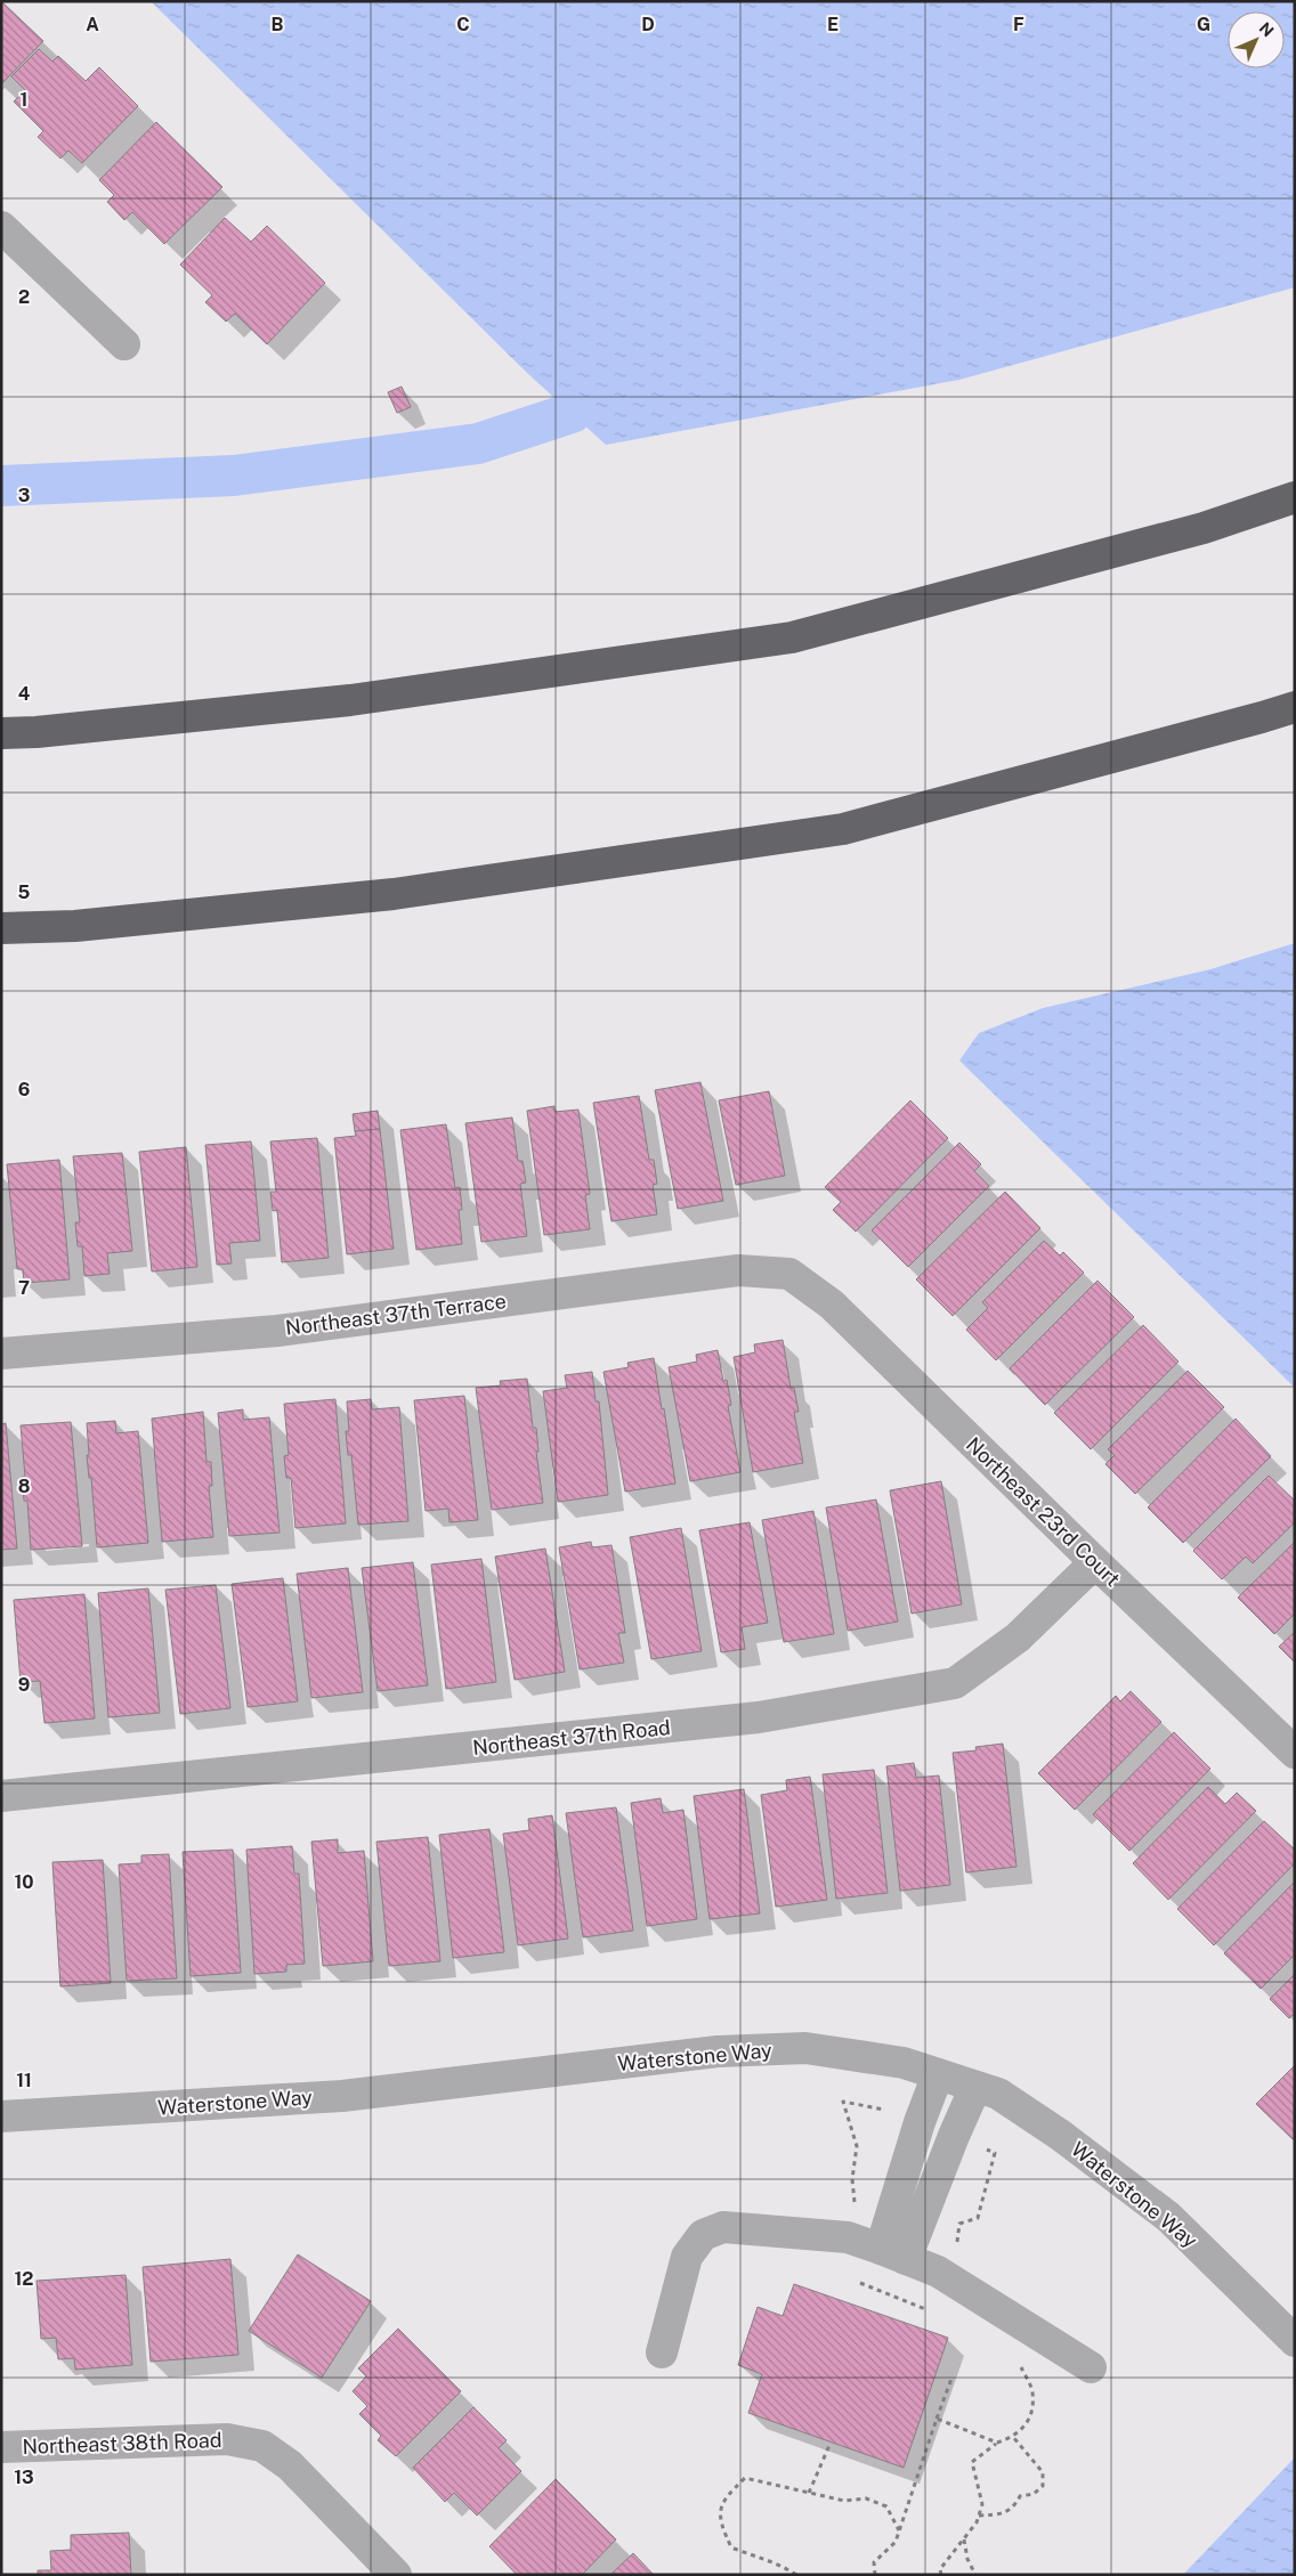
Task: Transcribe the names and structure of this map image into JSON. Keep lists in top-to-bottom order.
{
  "streets": {
    "street": [
      "Northeast 37th Terrace",
      "Northeast 23rd Court",
      "Northeast 37th Road",
      "Waterstone Way",
      "Northeast 38th Road"
    ]
  },
  "crossings": [
    ["Northeast 37th Terrace", "Northeast 23rd Court"],
    ["Northeast 23rd Court", "Northeast 37th Road"]
  ],
  "north": "top right",
  "grid": {
    "columns": [
      "A",
      "B",
      "C",
      "D",
      "E",
      "F",
      "G"
    ],
    "rows": [
      "1",
      "2",
      "3",
      "4",
      "5",
      "6",
      "7",
      "8",
      "9",
      "10",
      "11",
      "12",
      "13"
    ]
  }
}
